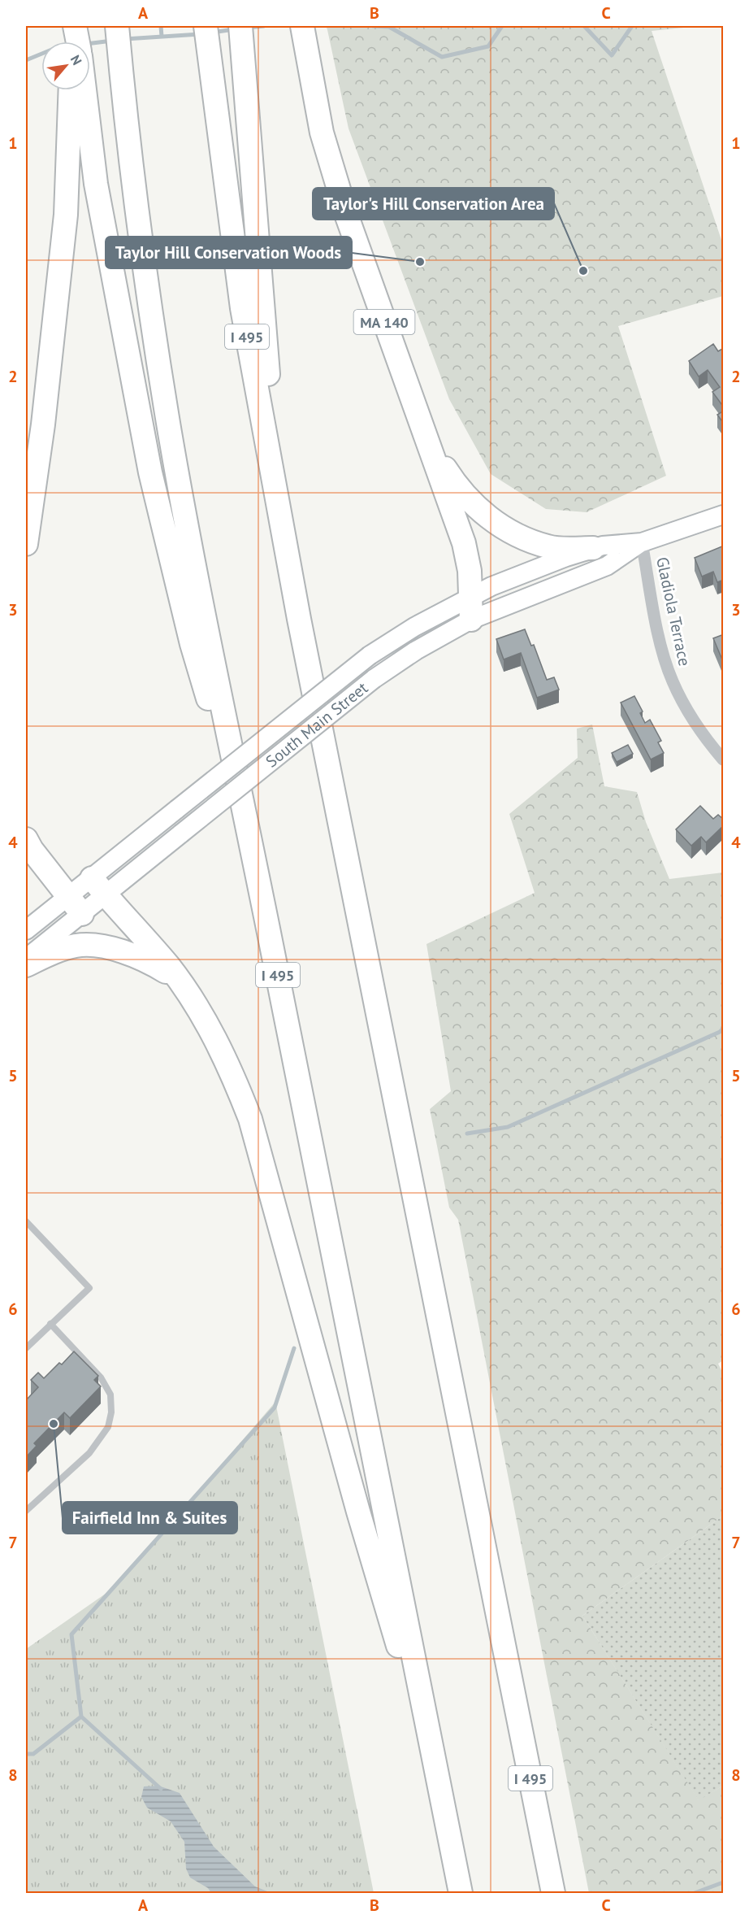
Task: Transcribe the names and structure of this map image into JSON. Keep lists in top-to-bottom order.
{
  "streets": {
    "highway": ["MA 140", "I 495"],
    "main road": ["South Main Street"],
    "street": ["Gladiola Terrace"]
  },
  "crossings": [
    ["MA 140", "South Main Street"],
    ["Gladiola Terrace", "South Main Street"]
  ],
  "places": ["Taylor Hill Conservation Woods", "Taylor's Hill Conservation Area", "Fairfield Inn & Suites"],
  "north": "top right",
  "grid": {
    "columns": ["A", "B", "C"],
    "rows": [
      "1",
      "2",
      "3",
      "4",
      "5",
      "6",
      "7",
      "8"
    ]
  }
}
